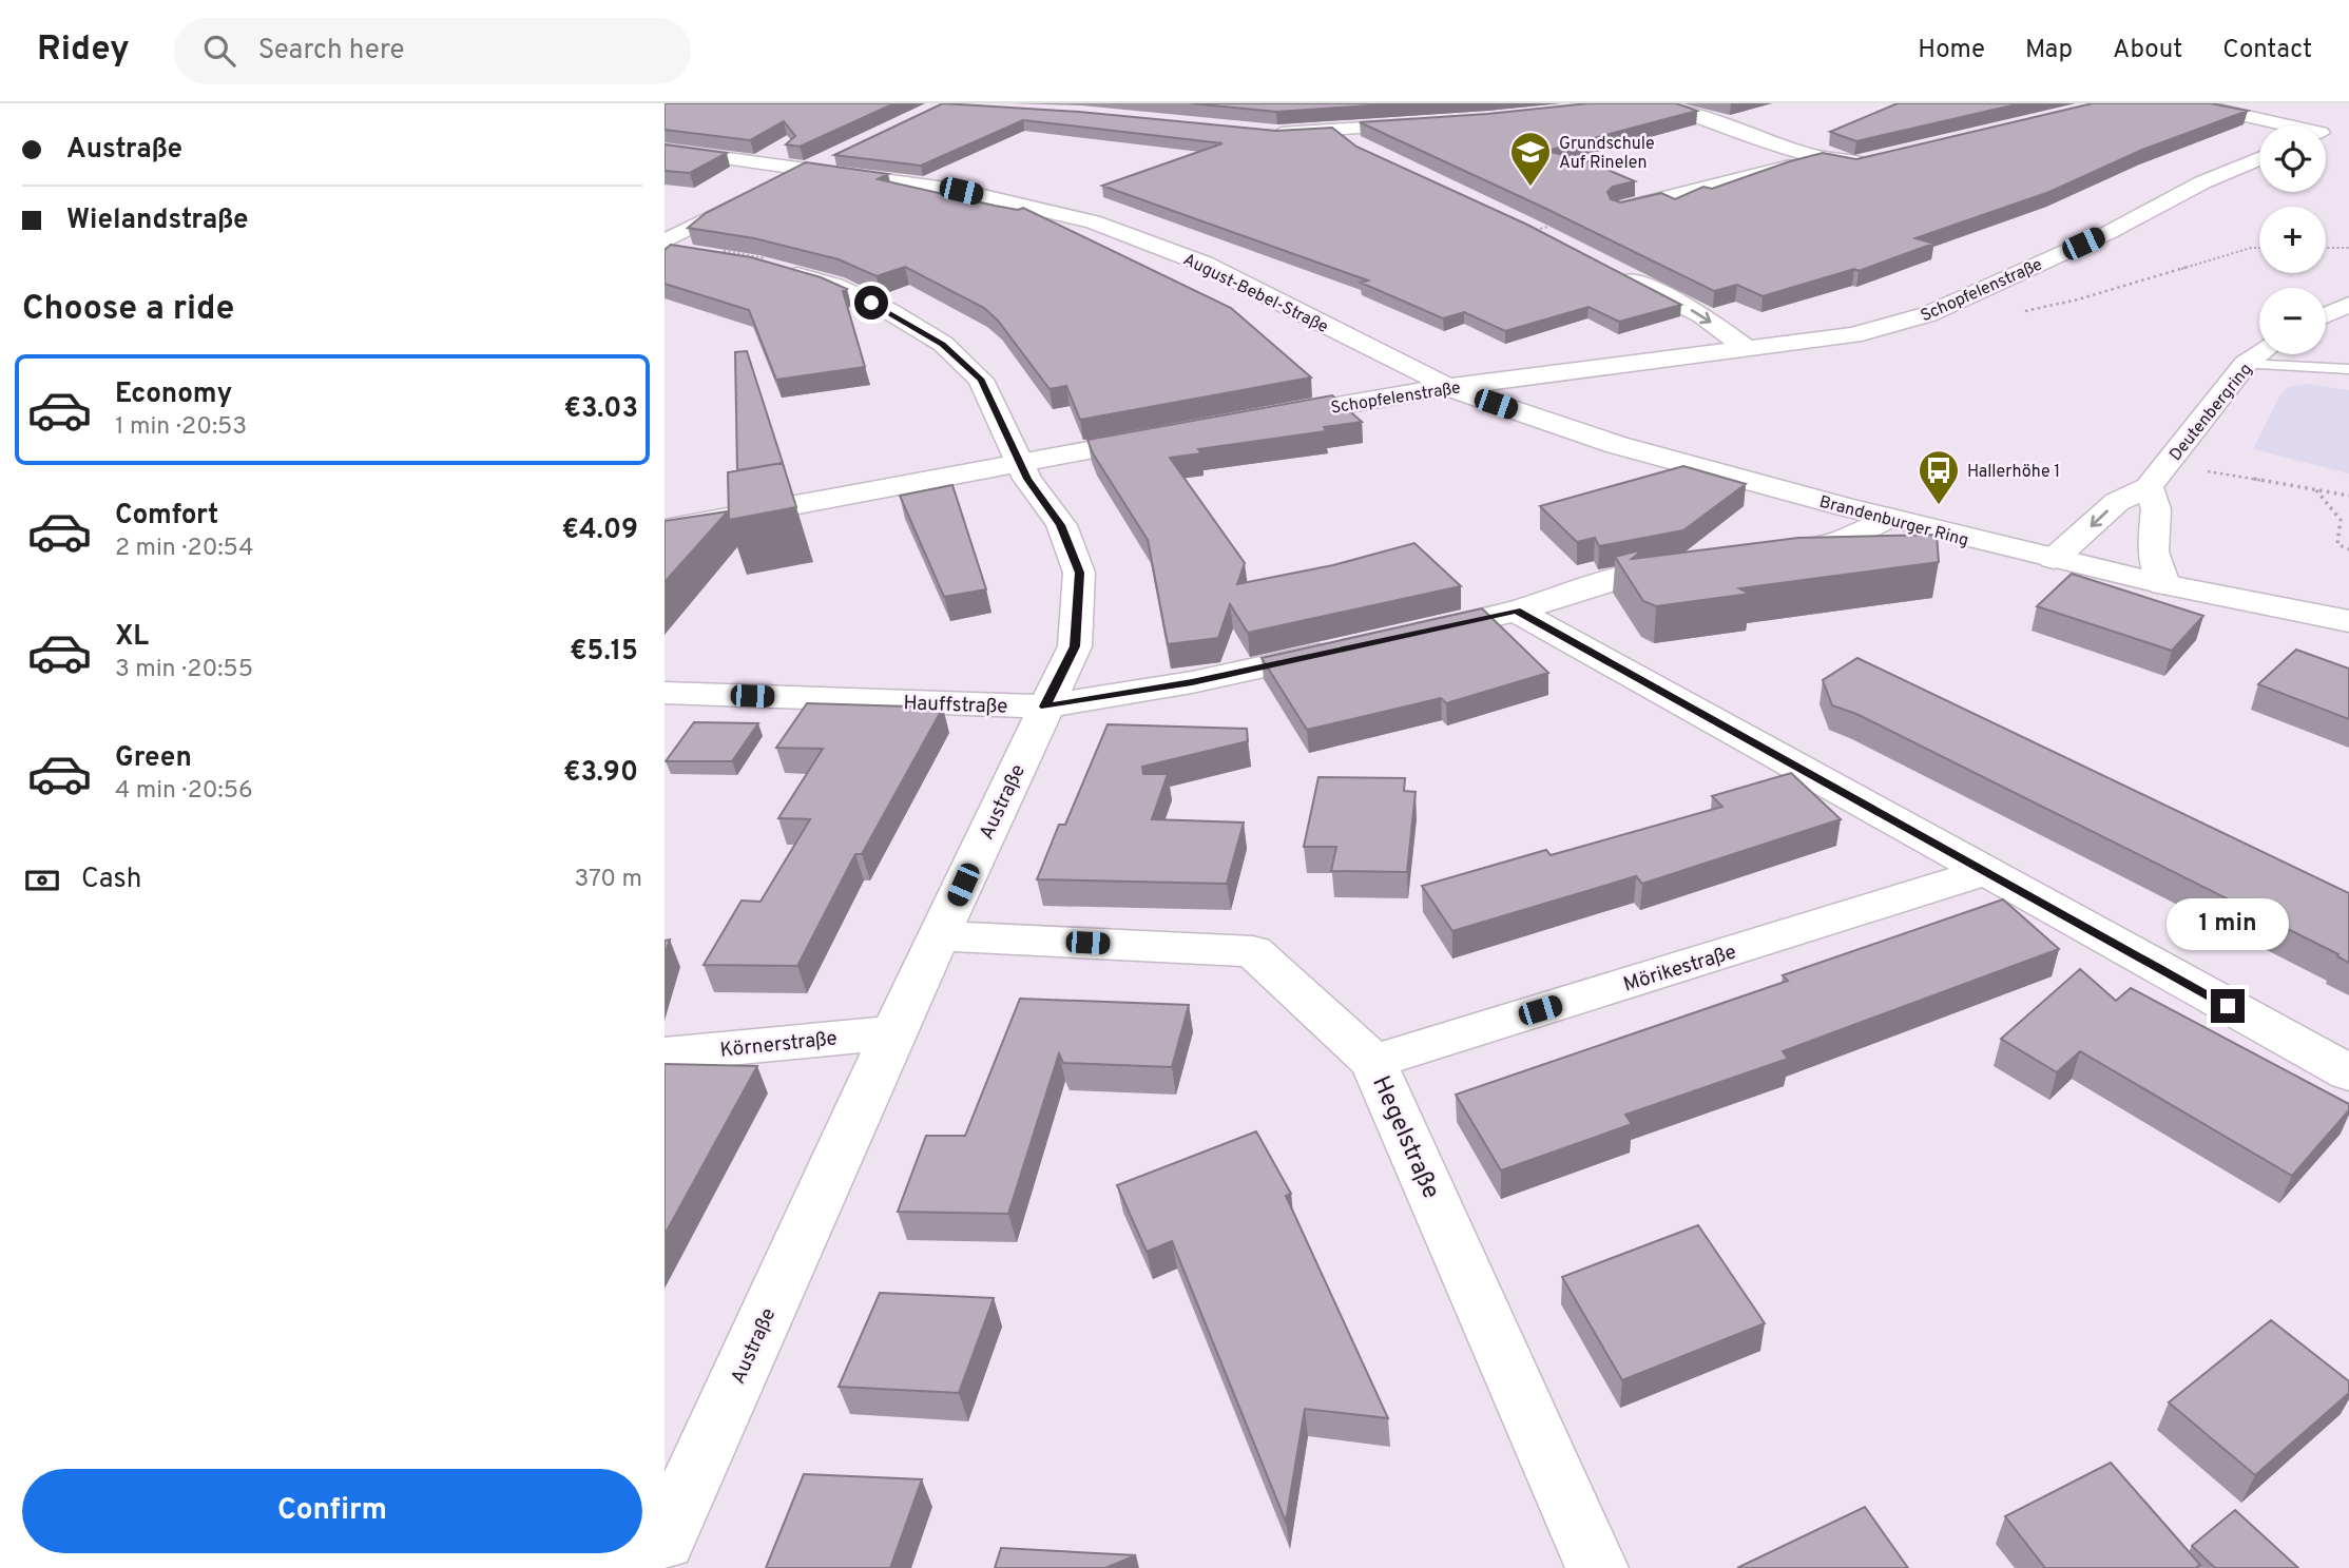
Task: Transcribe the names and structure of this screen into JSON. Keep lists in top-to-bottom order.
{
  "streets": {
    "street": [
      "Schopfelenstraße",
      "August-Bebel-Straße",
      "Deutenbergring",
      "Brandenburger Ring",
      "Hauffstraße",
      "Austraße",
      "Mörikestraße",
      "Körnerstraße",
      "Hegelstraße"
    ]
  },
  "crossings": [
    ["Schopfelenstraße", "August-Bebel-Straße"],
    ["Schopfelenstraße", "Brandenburger Ring"],
    ["August-Bebel-Straße", "Brandenburger Ring"],
    ["Deutenbergring", "Brandenburger Ring"],
    ["Hauffstraße", "Austraße"],
    ["Austraße", "Körnerstraße"],
    ["Austraße", "Hegelstraße"],
    ["Mörikestraße", "Hegelstraße"]
  ],
  "one_way": ["Deutenbergring"],
  "places": {
    "school or university": ["Grundschule Auf Rinelen"],
    "bus stop": ["Hallerhöhe 1"]
  },
  "page": {
    "header": "Ridey",
    "search": "Search here",
    "nav": [
      "Home",
      "Map",
      "About",
      "Contact"
    ],
    "banner": ["Austraße", "Wielandstraße"],
    "map_buttons": ["+", "−"],
    "heading": "Choose a ride",
    "list": [
      {
        "name": "Economy",
        "note": "1 min · 20:53",
        "value": "€3.03"
      },
      {
        "name": "Comfort",
        "note": "2 min · 20:54",
        "value": "€4.09"
      },
      {
        "name": "XL",
        "note": "3 min · 20:55",
        "value": "€5.15"
      },
      {
        "name": "Green",
        "note": "4 min · 20:56",
        "value": "€3.90"
      }
    ],
    "pay": ["Cash", "370 m"],
    "bubble": "1 min",
    "buttons": "Confirm"
  }
}
